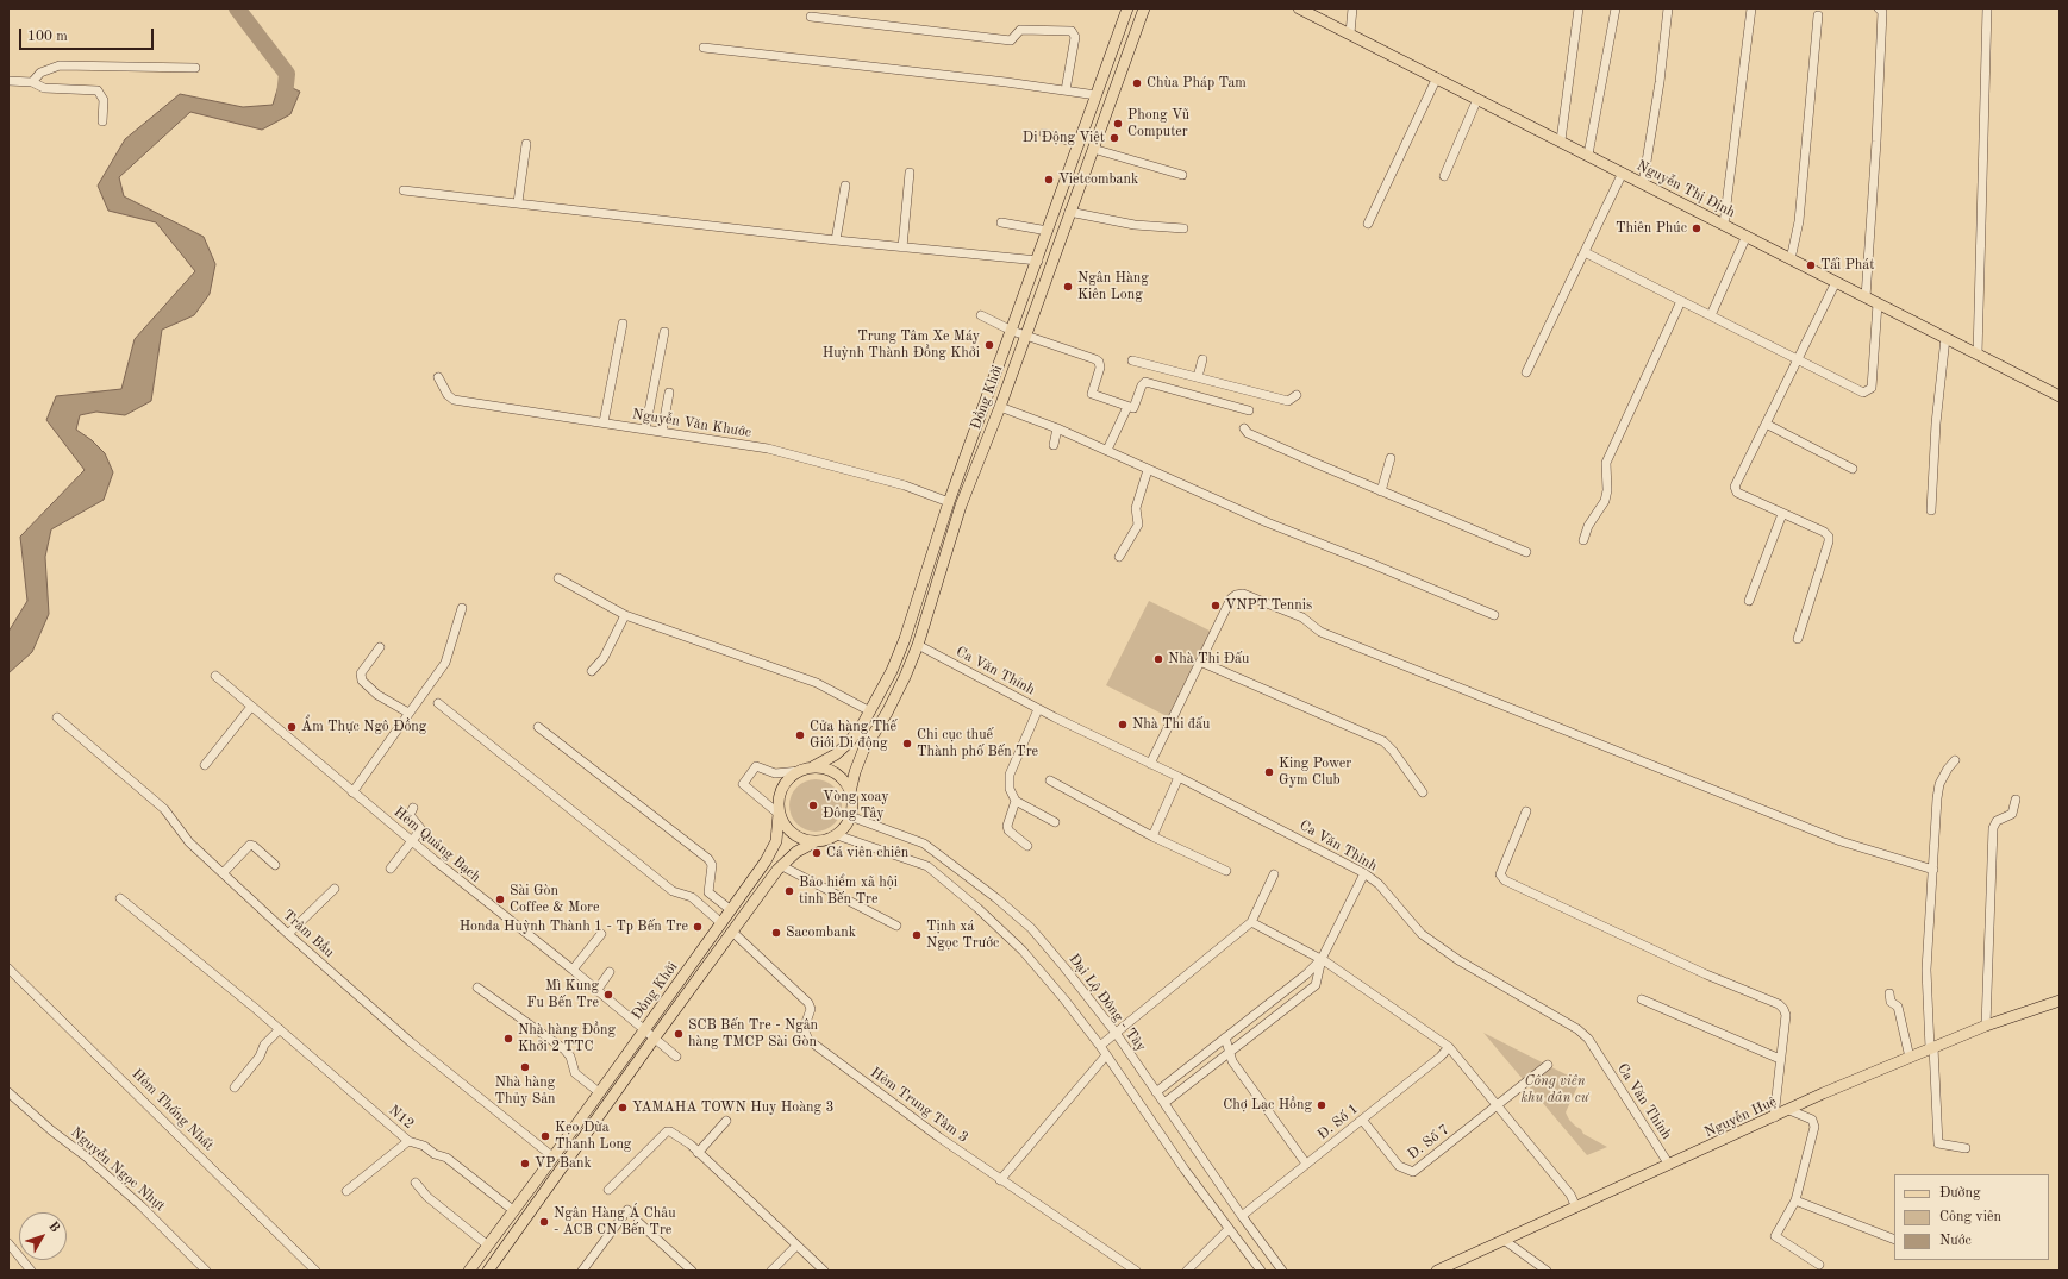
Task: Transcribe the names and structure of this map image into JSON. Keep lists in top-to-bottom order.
{
  "streets": {
    "main road": ["Nguyễn Thị Định", "Đồng Khởi", "Nguyễn Huệ"],
    "street": [
      "Nguyễn Văn Khước",
      "Ca Văn Thỉnh",
      "Hẻm Quảng Bạch",
      "Trâm Bầu",
      "Đại Lộ Đông - Tây",
      "Hẻm Trung Tâm 3",
      "Hẻm Thống Nhất",
      "N12",
      "Đ. Số 1",
      "Đ. Số 7",
      "Nguyễn Ngọc Nhựt"
    ]
  },
  "crossings": [
    ["Đồng Khởi", "Nguyễn Văn Khước"],
    ["Đồng Khởi", "Ca Văn Thỉnh"],
    ["Đồng Khởi", "Hẻm Quảng Bạch"],
    ["Đồng Khởi", "Trâm Bầu"],
    ["Đồng Khởi", "Đại Lộ Đông - Tây"],
    ["Đồng Khởi", "Hẻm Trung Tâm 3"],
    ["Đồng Khởi", "N12"],
    ["Ca Văn Thỉnh", "Nguyễn Huệ"],
    ["Đại Lộ Đông - Tây", "Đ. Số 1"],
    ["Đ. Số 1", "Đ. Số 7"]
  ],
  "parks": ["Công viên khu dân cư"],
  "places": [
    "Chùa Pháp Tam",
    "Phong Vũ Computer",
    "Di Động Việt",
    "Vietcombank",
    "Thiên Phúc",
    "Tấi Phát",
    "Ngân Hàng Kiên Long",
    "Trung Tâm Xe Máy Huỳnh Thành Đồng Khởi",
    "VNPT Tennis",
    "Nhà Thi Đấu",
    "Nhà Thi đấu",
    "Ẩm Thực Ngô Đồng",
    "Cửa hàng Thế Giới Di động",
    "Chi cục thuế Thành phố Bến Tre",
    "King Power Gym Club",
    "Vòng xoay Đông Tây",
    "Cá viên chiên",
    "Bảo hiểm xã hội tỉnh Bến Tre",
    "Sài Gòn Coffee & More",
    "Honda Huỳnh Thành 1 - Tp Bến Tre",
    "Sacombank",
    "Tịnh xá Ngọc Trước",
    "Mì Kung Fu Bến Tre",
    "SCB Bến Tre - Ngân hàng TMCP Sài Gòn",
    "Nhà hàng Đồng Khởi 2 TTC",
    "Nhà hàng Thủy Sản",
    "Chợ Lạc Hồng",
    "YAMAHA TOWN Huy Hoàng 3",
    "Kẹo Dừa Thanh Long",
    "VP Bank",
    "Ngân Hàng Á Châu - ACB CN Bến Tre"
  ],
  "legend": ["Đường", "Công viên", "Nước"],
  "scale_bar": "100 m",
  "north": "top right"
}
